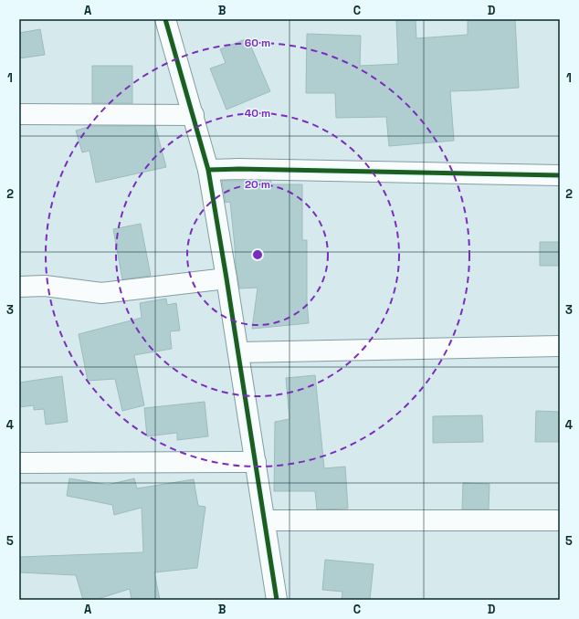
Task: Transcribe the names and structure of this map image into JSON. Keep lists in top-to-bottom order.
{
  "grid": {
    "columns": [
      "A",
      "B",
      "C",
      "D"
    ],
    "rows": [
      "1",
      "2",
      "3",
      "4",
      "5"
    ]
  },
  "rings": ["60 m", "40 m", "20 m"]
}
